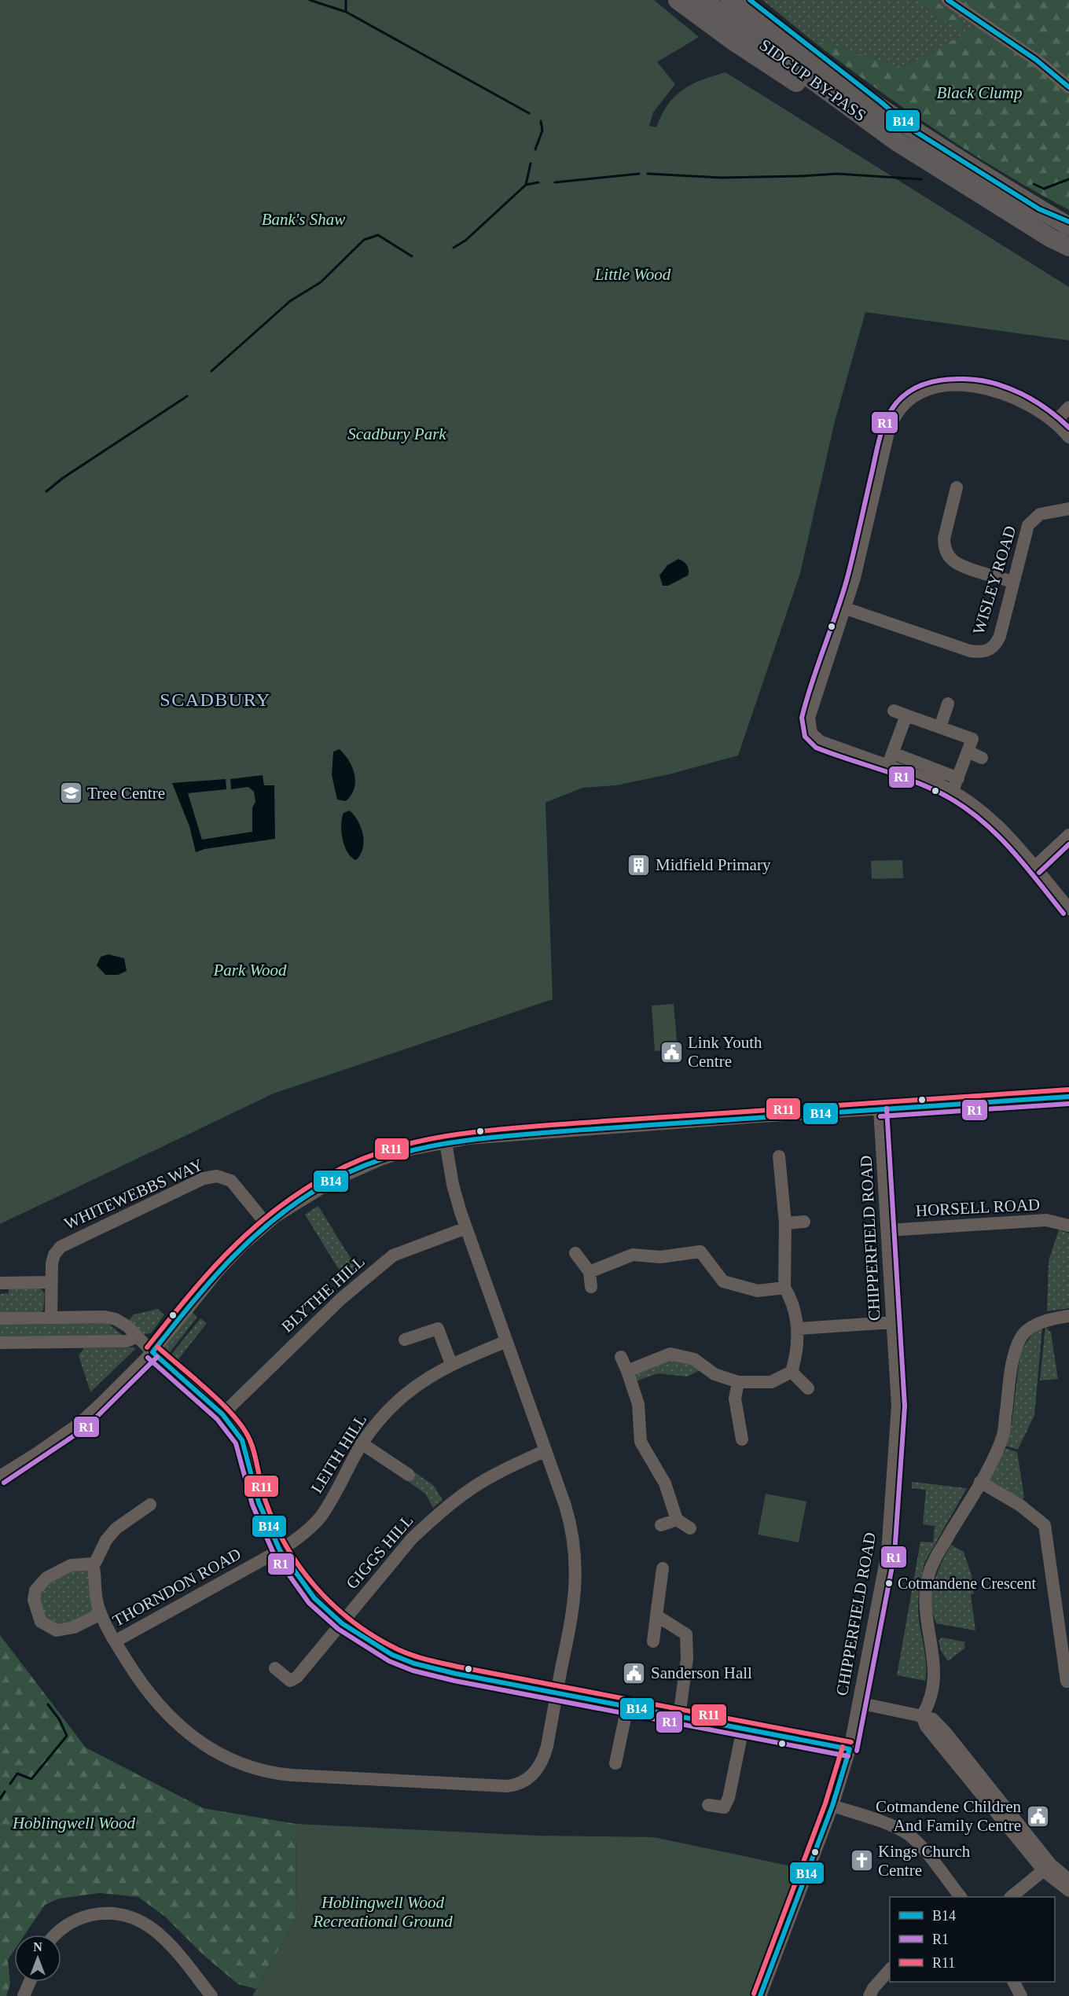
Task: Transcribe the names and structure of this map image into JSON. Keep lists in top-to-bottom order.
{
  "streets": {
    "highway": ["SIDCUP BY-PASS"],
    "street": [
      "WISLEY ROAD",
      "WHITEWEBBS WAY",
      "HORSELL ROAD",
      "CHIPPERFIELD ROAD",
      "BLYTHE HILL",
      "LEITH HILL",
      "GIGGS HILL",
      "THORNDON ROAD"
    ]
  },
  "crossings": [
    ["HORSELL ROAD", "CHIPPERFIELD ROAD"],
    ["LEITH HILL", "THORNDON ROAD"]
  ],
  "districts": ["SCADBURY"],
  "parks": [
    "Black Clump",
    "Bank's Shaw",
    "Little Wood",
    "Scadbury Park",
    "Park Wood",
    "Hoblingwell Wood",
    "Hoblingwell Wood Recreational Ground"
  ],
  "places": {
    "school or university": ["Tree Centre"],
    "building": ["Midfield Primary"],
    "public building": ["Link Youth Centre", "Sanderson Hall", "Cotmandene Children And Family Centre"],
    "other": ["Cotmandene Crescent"],
    "church": ["Kings Church Centre"]
  },
  "lines": ["transit line B14", "transit line R1", "transit line R11"],
  "legend": ["B14", "R1", "R11"],
  "north": "top"
}
